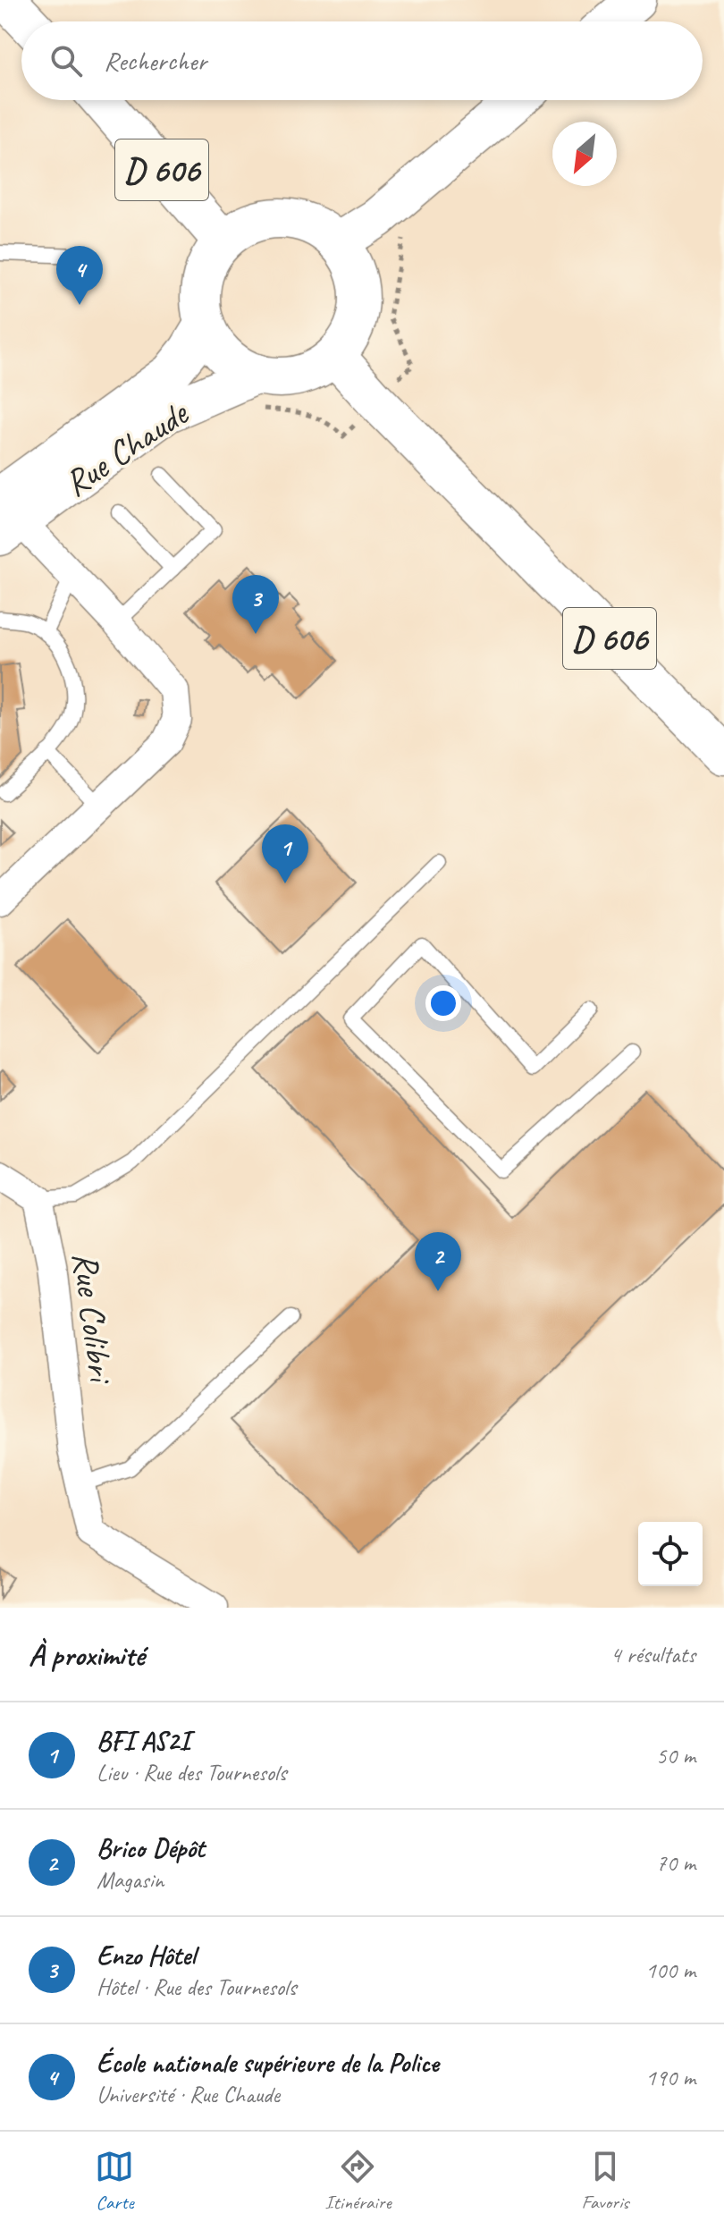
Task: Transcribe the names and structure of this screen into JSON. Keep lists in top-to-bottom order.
{
  "streets": {
    "main road": ["D 606", "Rue Chaude"],
    "street": ["Rue Colibri"]
  },
  "crossings": [
    ["D 606", "Rue Chaude"]
  ],
  "north": "bottom left",
  "page": {
    "search": "Rechercher",
    "pins": [
      "4",
      "3",
      "1",
      "2"
    ],
    "heading": ["À proximité", "4 résultats"],
    "list": [
      {
        "mark": "1",
        "name": "BFI AS2I",
        "note": "Lieu · Rue des Tournesols",
        "value": "50 m"
      },
      {
        "mark": "2",
        "name": "Brico Dépôt",
        "note": "Magasin",
        "value": "70 m"
      },
      {
        "mark": "3",
        "name": "Enzo Hôtel",
        "note": "Hôtel · Rue des Tournesols",
        "value": "100 m"
      },
      {
        "mark": "4",
        "name": "École nationale supérieure de la Police",
        "note": "Université · Rue Chaude",
        "value": "190 m"
      }
    ],
    "nav": ["Carte", "Itinéraire", "Favoris"]
  }
}
